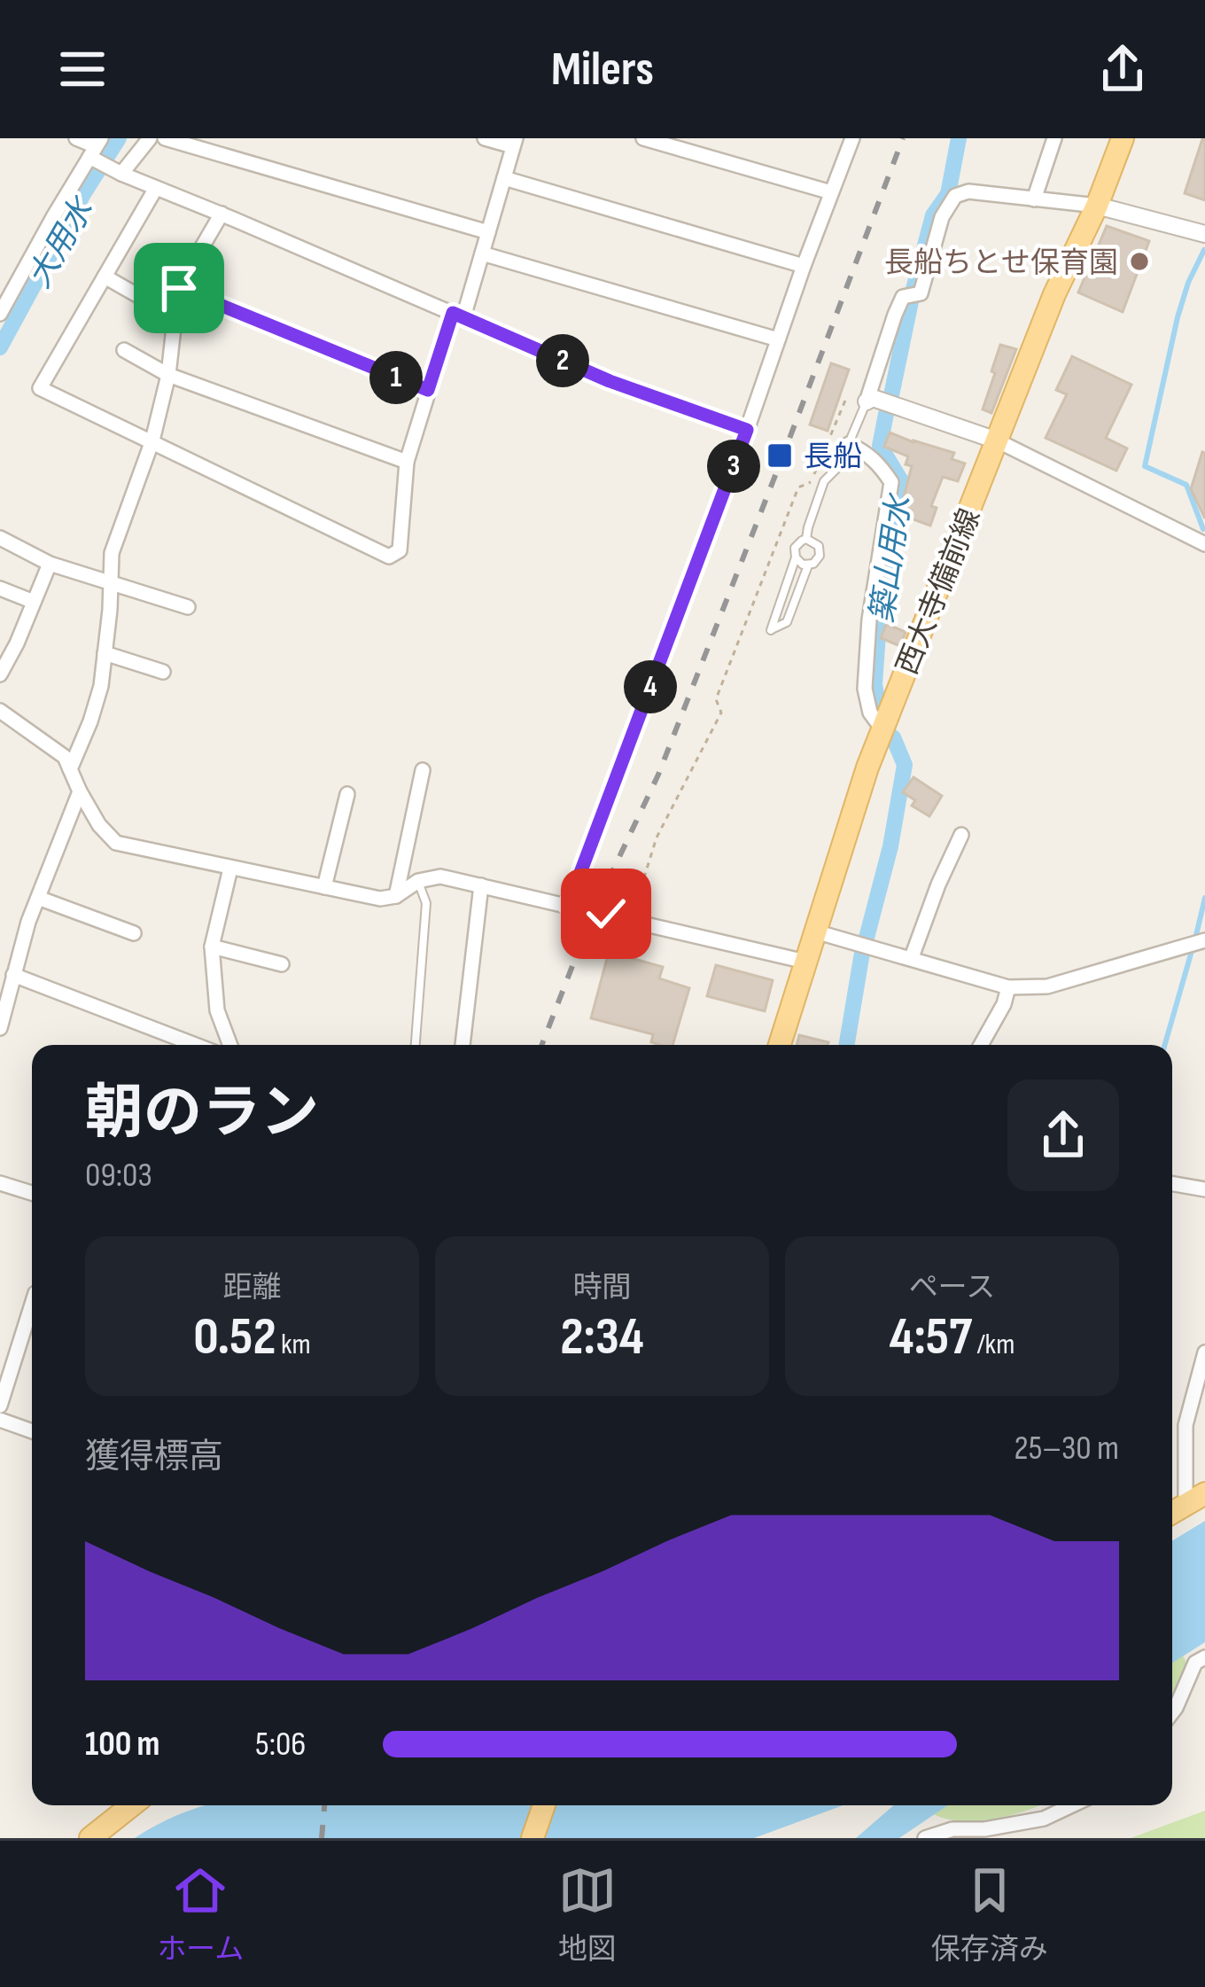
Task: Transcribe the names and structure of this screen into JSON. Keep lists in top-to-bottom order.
{
  "streets": {
    "main road": ["西大寺備前線"]
  },
  "water": ["大用水", "築山用水"],
  "places": {
    "other": ["長船ちとせ保育園"],
    "transit": ["長船"]
  },
  "page": {
    "header": "Milers",
    "pins": [
      "2",
      "1",
      "3",
      "4"
    ],
    "heading": ["朝のラン", "09:03"],
    "stats": [
      ["距離", "0.52 km"],
      ["時間", "2:34"],
      ["ペース", "4:57 /km"]
    ],
    "chart": ["獲得標高", "25–30 m"],
    "list": [
      {
        "name": "100 m",
        "note": "5:06"
      }
    ],
    "tabs": ["ホーム", "地図", "保存済み"]
  }
}
